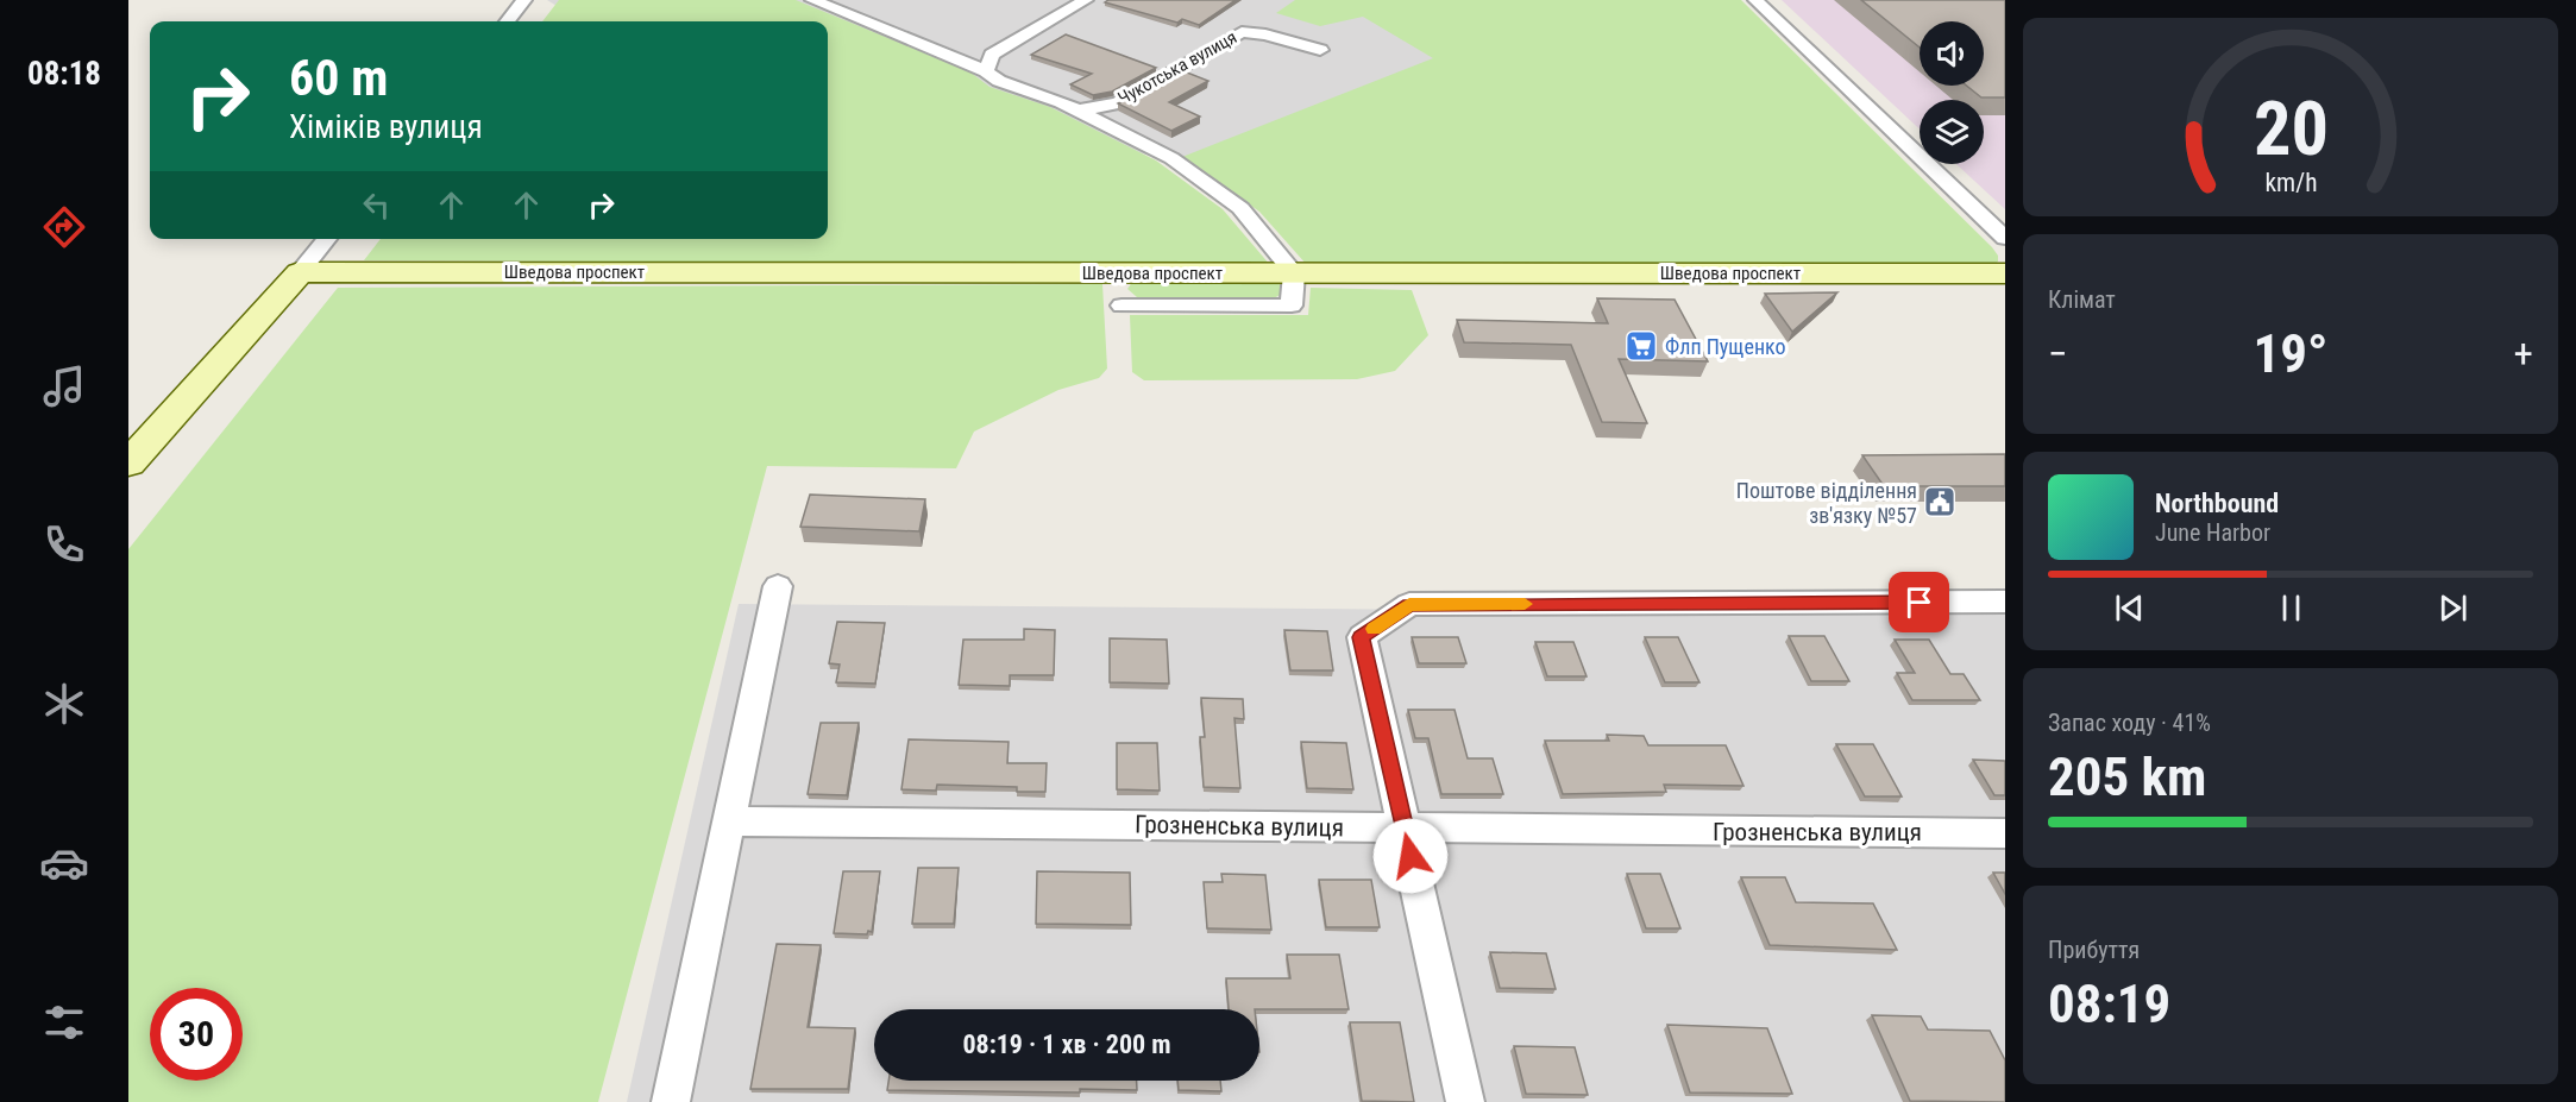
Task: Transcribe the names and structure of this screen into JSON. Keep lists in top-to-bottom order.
{
  "streets": {
    "street": ["Чукотська вулиця", "Шведова проспект", "Грозненська вулиця"]
  },
  "places": {
    "supermarket": ["Флп Пущенко"],
    "public building": ["Поштове відділення зв'язку №57"]
  },
  "page": {
    "tabs": "08:18",
    "turn": ["60 m", "Хіміків вулиця"],
    "tile": [
      "Клімат",
      ["Запас ходу · 41%", "205 km"],
      ["Прибуття", "08:19"]
    ],
    "heat": ["−", "19°", "+"],
    "song": ["Northbound", "June Harbor"],
    "limit": "30",
    "trip": "08:19 · 1 хв · 200 m",
    "gauge": ["20", "km/h"]
  }
}
